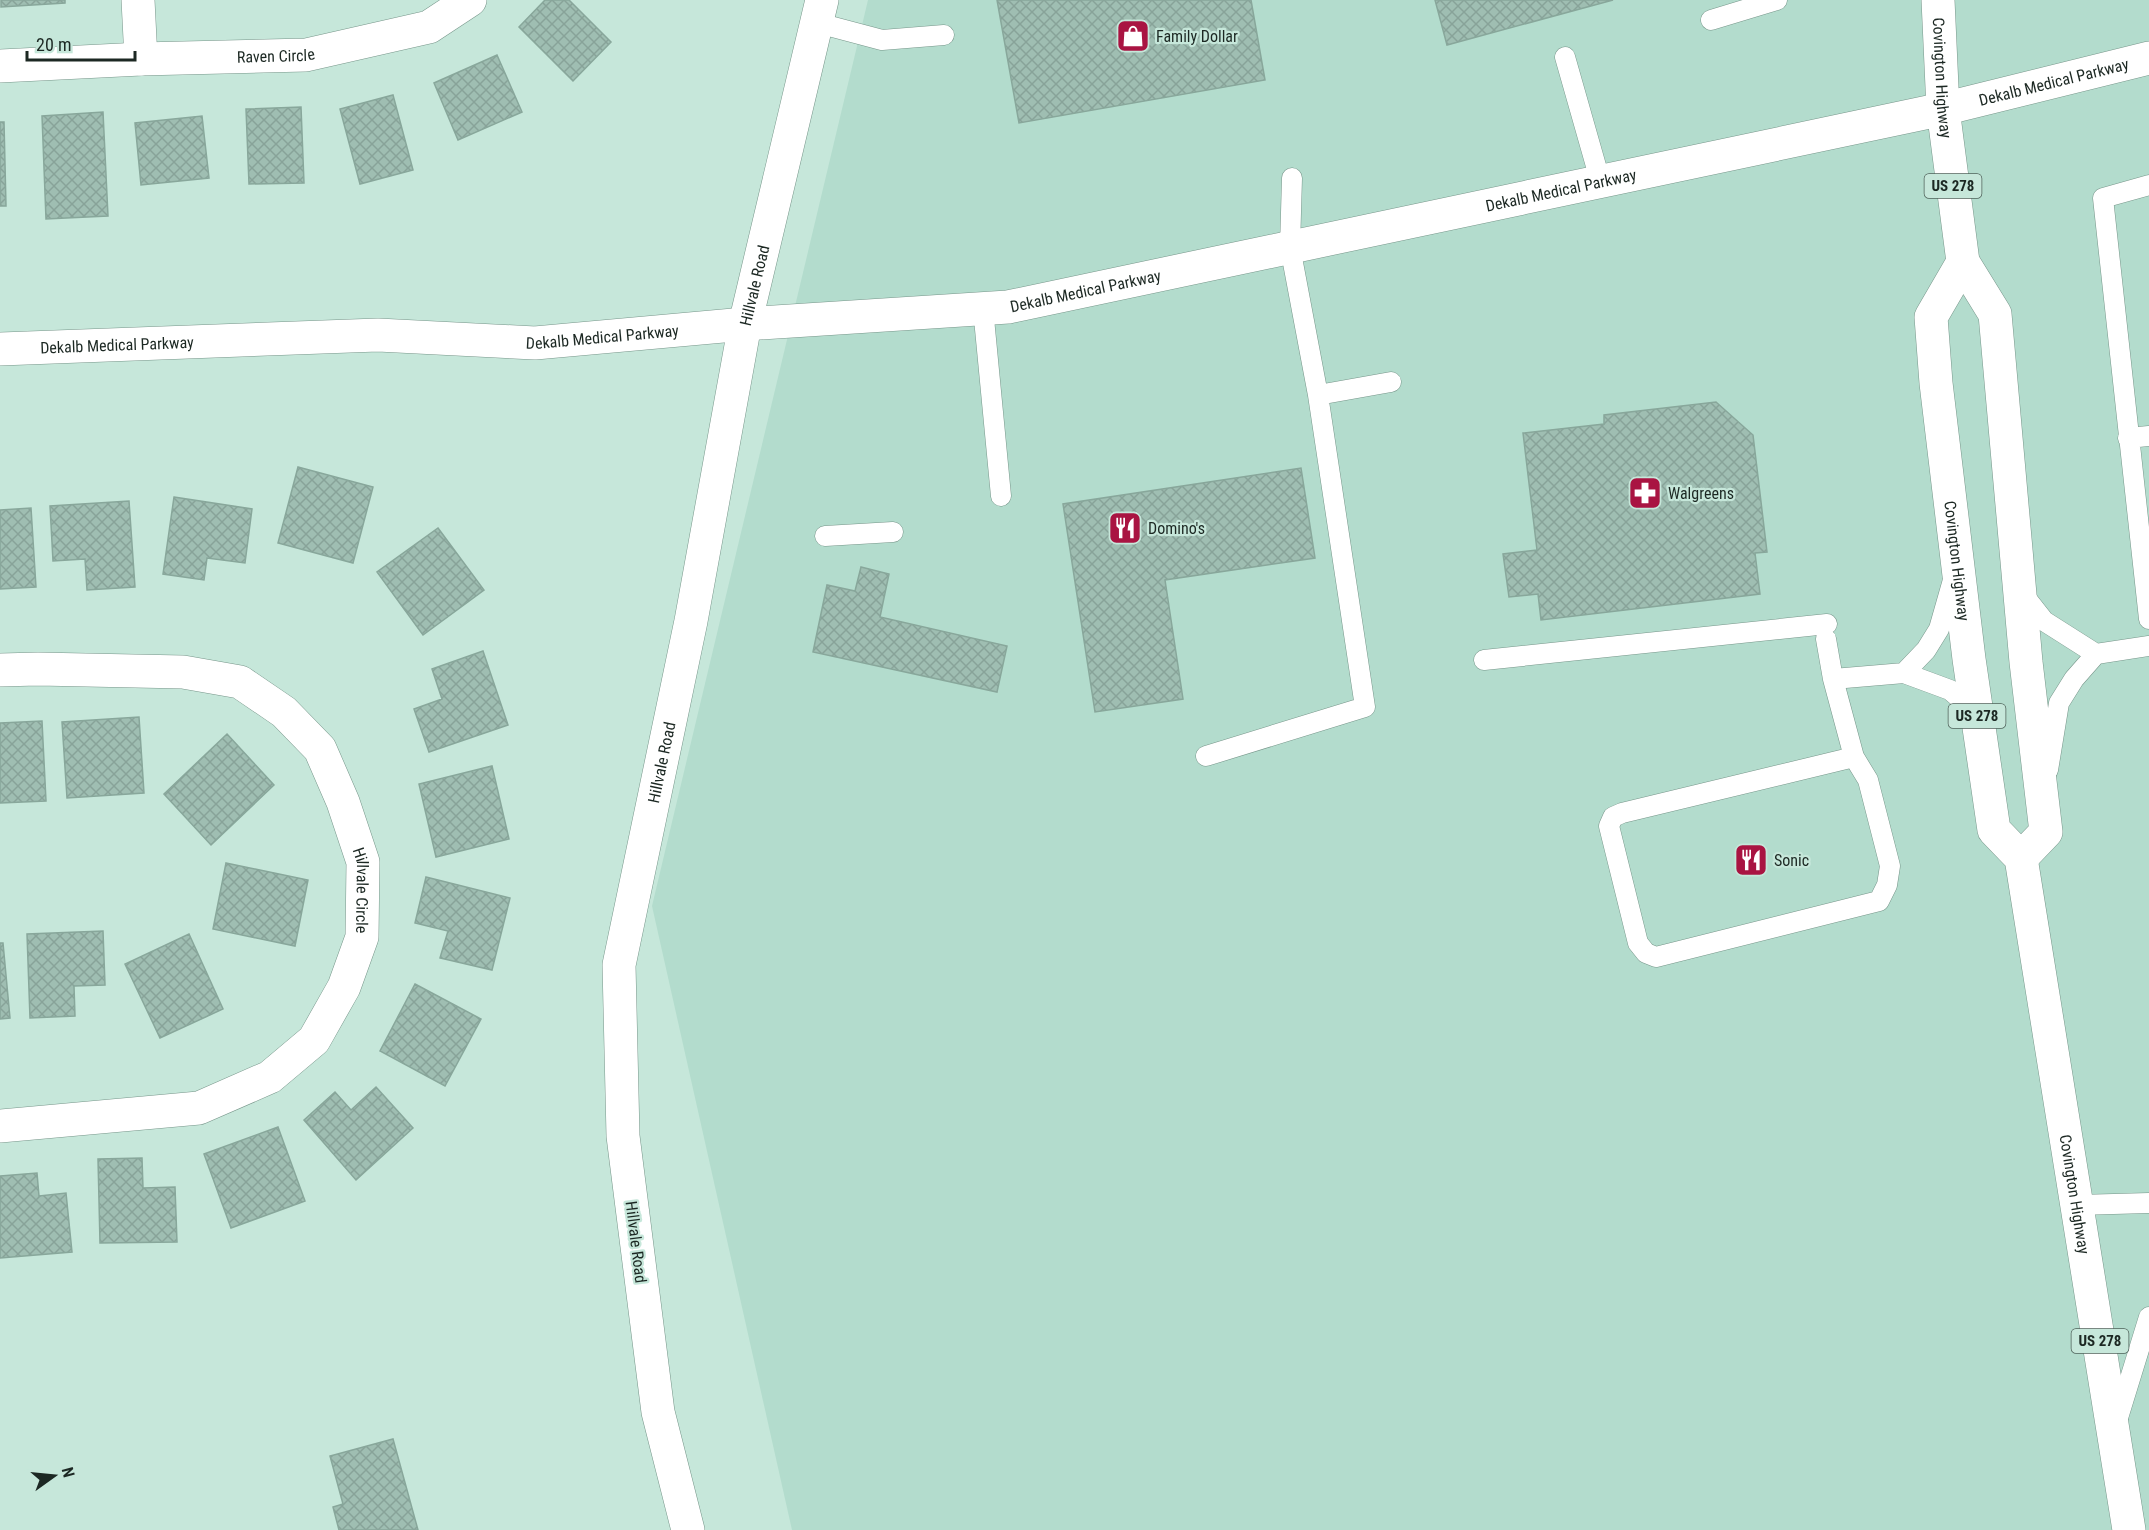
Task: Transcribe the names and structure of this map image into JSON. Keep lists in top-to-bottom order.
{
  "streets": {
    "main road": [
      "Raven Circle",
      "Covington Highway",
      "Dekalb Medical Parkway",
      "US 278",
      "Hillvale Road",
      "Hillvale Circle"
    ]
  },
  "crossings": [
    ["Covington Highway", "Dekalb Medical Parkway"],
    ["Dekalb Medical Parkway", "Hillvale Road"]
  ],
  "places": {
    "shop": ["Family Dollar"],
    "pharmacy": ["Walgreens"],
    "restaurant": ["Domino's", "Sonic"]
  },
  "scale_bar": "20 m",
  "north": "right"
}
